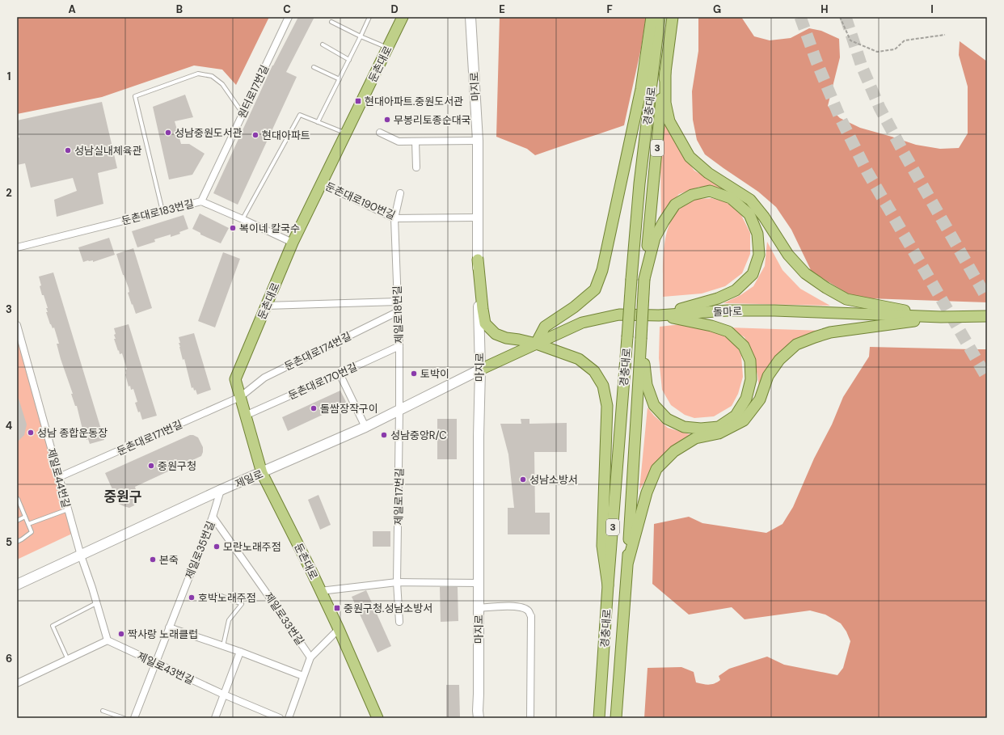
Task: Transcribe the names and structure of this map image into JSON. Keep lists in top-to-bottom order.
{
  "streets": {
    "main road": [
      "둔촌대로",
      "경충대로",
      "3",
      "돌마로"
    ],
    "street": [
      "마지로",
      "원터로17번길",
      "둔촌대로190번길",
      "둔촌대로183번길",
      "제일로18번길",
      "둔촌대로174번길",
      "둔촌대로170번길",
      "둔촌대로171번길",
      "제일로44번길",
      "제일로",
      "제일로17번길",
      "제일로35번길",
      "제일로33번길",
      "제일로43번길"
    ]
  },
  "crossings": [
    ["둔촌대로", "마지로"],
    ["둔촌대로", "둔촌대로190번길"],
    ["둔촌대로", "둔촌대로183번길"],
    ["둔촌대로", "둔촌대로174번길"],
    ["둔촌대로", "둔촌대로170번길"],
    ["둔촌대로", "둔촌대로171번길"],
    ["둔촌대로", "제일로"],
    ["둔촌대로", "제일로17번길"],
    ["마지로", "둔촌대로190번길"],
    ["마지로", "돌마로"],
    ["마지로", "제일로"],
    ["원터로17번길", "둔촌대로183번길"],
    ["둔촌대로190번길", "제일로18번길"],
    ["돌마로", "제일로"],
    ["제일로18번길", "둔촌대로174번길"],
    ["제일로18번길", "둔촌대로170번길"],
    ["제일로18번길", "제일로"],
    ["제일로18번길", "제일로17번길"],
    ["둔촌대로174번길", "둔촌대로171번길"],
    ["둔촌대로171번길", "제일로44번길"],
    ["제일로44번길", "제일로"],
    ["제일로", "제일로17번길"],
    ["제일로", "제일로35번길"],
    ["제일로35번길", "제일로33번길"],
    ["제일로35번길", "제일로43번길"]
  ],
  "districts": ["중원구"],
  "places": {
    "transit": ["현대아파트.중원도서관", "중원구청.성남소방서"],
    "other": [
      "무봉리토종순대국",
      "성남중원도서관",
      "현대아파트",
      "성남실내체육관",
      "복이네 칼국수",
      "토박이",
      "돌쌈장작구이",
      "성남 종합운동장",
      "성남중앙R/C",
      "중원구청",
      "성남소방서",
      "모란노래주점",
      "본죽",
      "호박노래주점",
      "짝사랑 노래클럽"
    ]
  },
  "grid": {
    "columns": [
      "A",
      "B",
      "C",
      "D",
      "E",
      "F",
      "G",
      "H",
      "I"
    ],
    "rows": [
      "1",
      "2",
      "3",
      "4",
      "5",
      "6"
    ]
  }
}
